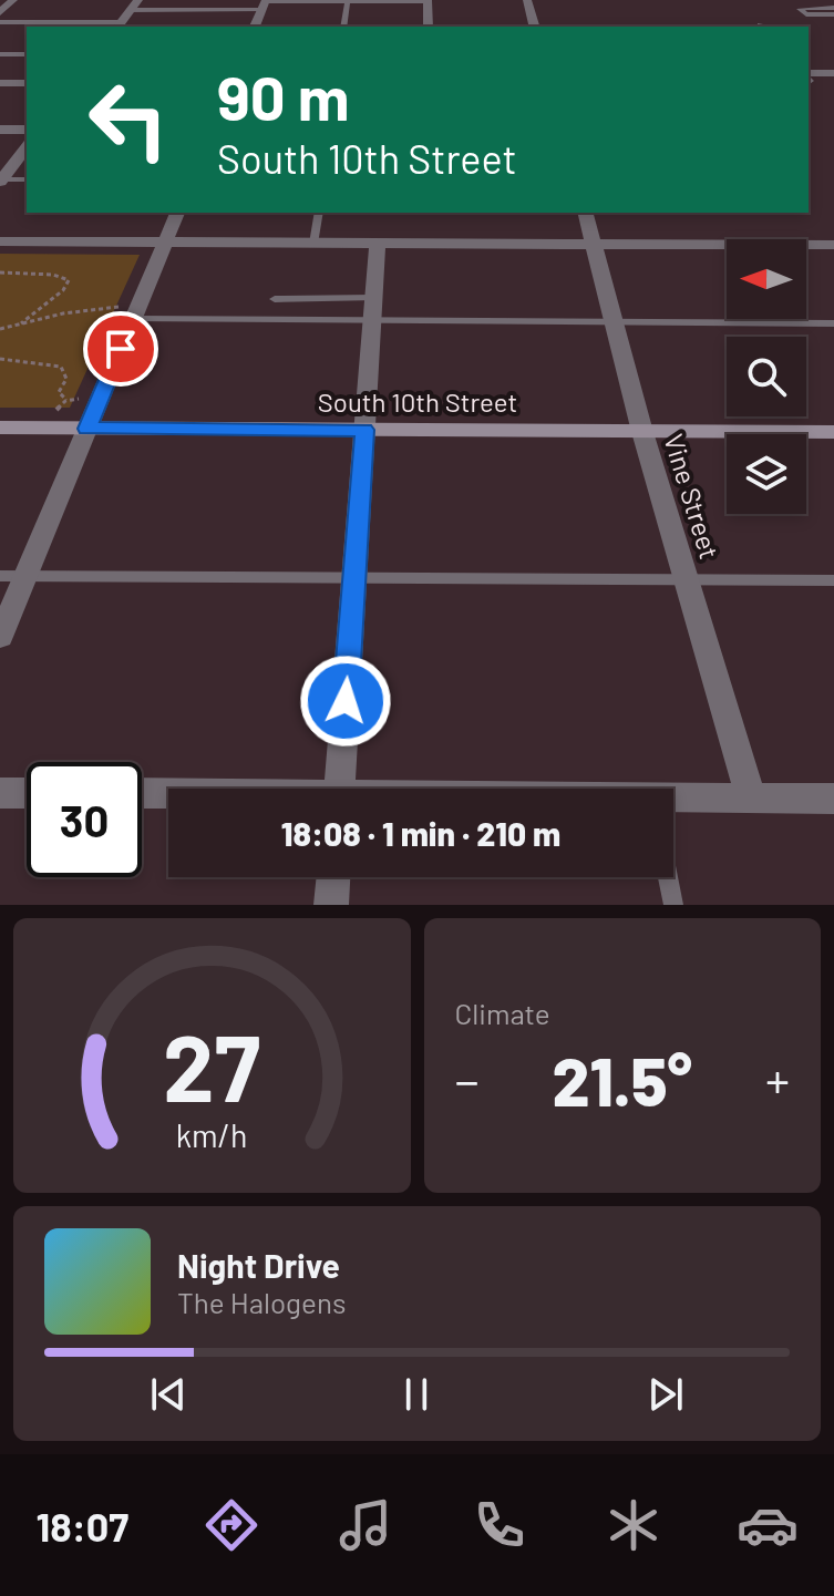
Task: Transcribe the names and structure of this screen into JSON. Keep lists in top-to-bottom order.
{
  "streets": {
    "main road": ["South 10th Street"],
    "street": ["Vine Street"]
  },
  "crossings": [
    ["South 10th Street", "Vine Street"]
  ],
  "north": "left",
  "page": {
    "turn": ["90 m", "South 10th Street"],
    "limit": "30",
    "trip": "18:08 · 1 min · 210 m",
    "tile": "Climate",
    "heat": ["−", "21.5°", "+"],
    "song": ["Night Drive", "The Halogens"],
    "tabs": "18:07",
    "gauge": ["27", "km/h"]
  }
}
